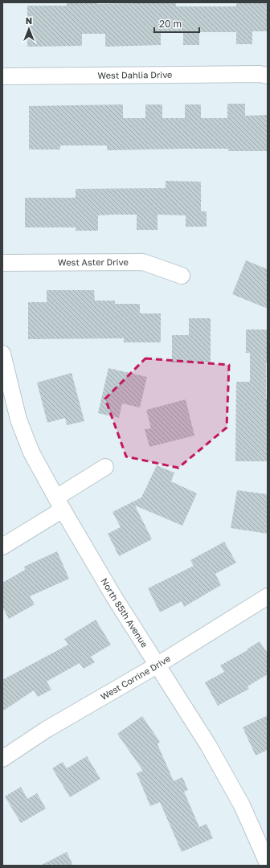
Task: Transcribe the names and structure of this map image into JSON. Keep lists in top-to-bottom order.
{
  "streets": {
    "street": [
      "West Dahlia Drive",
      "West Aster Drive",
      "North 85th Avenue",
      "West Corrine Drive"
    ]
  },
  "crossings": [
    ["North 85th Avenue", "West Corrine Drive"]
  ],
  "scale_bar": "20 m",
  "north": "top"
}
